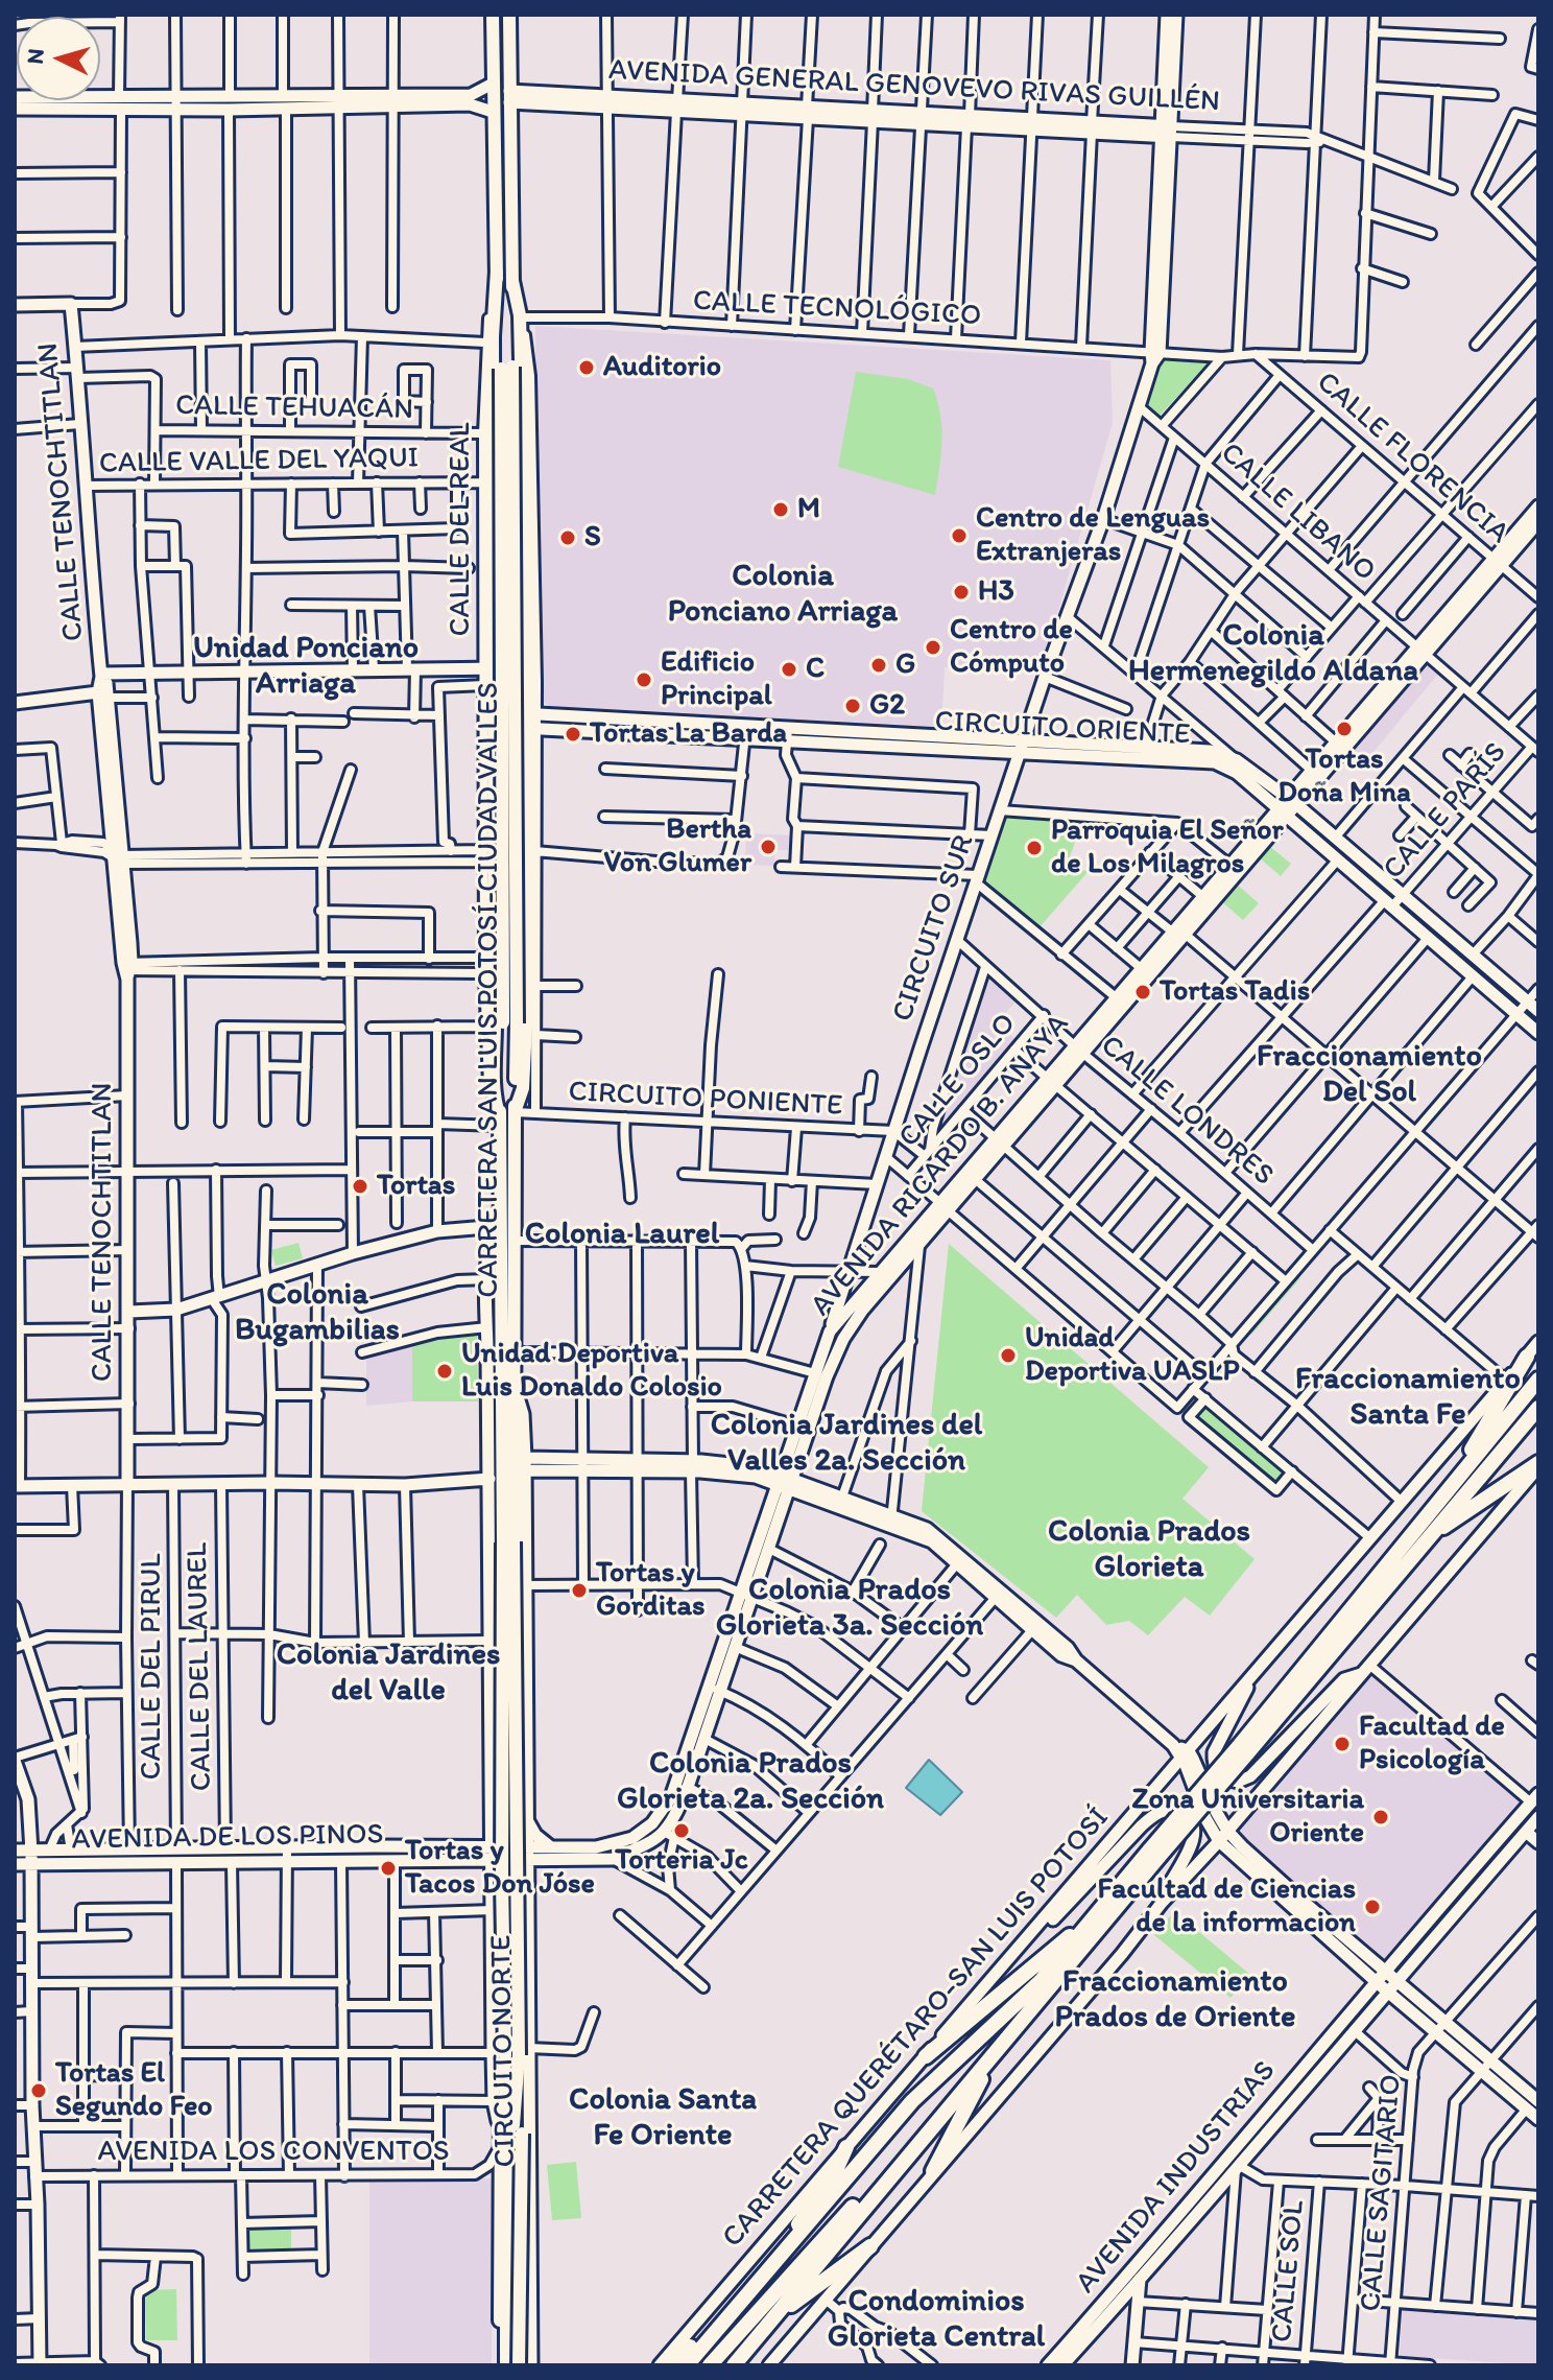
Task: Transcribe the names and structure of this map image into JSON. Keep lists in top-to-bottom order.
{
  "streets": {
    "main road": ["CARRETERA SAN LUIS POTOSÍ-CIUDAD VALLES"],
    "street": [
      "AVENIDA GENERAL GENOVEVO RIVAS GUILLÉN",
      "CALLE TECNOLÓGICO",
      "CALLE TEHUACÁN",
      "CALLE FLORENCIA",
      "CALLE VALLE DEL YAQUI",
      "CALLE TENOCHTITLAN",
      "CALLE LIBANO",
      "CALLE DEL REAL",
      "CIRCUITO ORIENTE",
      "CALLE PARÍS",
      "CIRCUITO SUR",
      "CALLE OSLO",
      "CIRCUITO PONIENTE",
      "CALLE LONDRES",
      "AVENIDA RICARDO B. ANAYA",
      "CALLE DEL PIRUL",
      "CALLE DEL LAUREL",
      "AVENIDA DE LOS PINOS",
      "CARRETERA QUERÉTARO-SAN LUIS POTOSÍ",
      "CIRCUITO NORTE",
      "AVENIDA LOS CONVENTOS",
      "AVENIDA INDUSTRIAS",
      "CALLE SAGITARIO",
      "CALLE SOL"
    ]
  },
  "crossings": [
    ["AVENIDA GENERAL GENOVEVO RIVAS GUILLÉN", "CIRCUITO SUR"],
    ["AVENIDA GENERAL GENOVEVO RIVAS GUILLÉN", "CARRETERA SAN LUIS POTOSÍ-CIUDAD VALLES"],
    ["CALLE TECNOLÓGICO", "CALLE FLORENCIA"],
    ["CALLE TECNOLÓGICO", "CIRCUITO SUR"],
    ["CALLE TEHUACÁN", "CALLE DEL REAL"],
    ["CALLE FLORENCIA", "AVENIDA RICARDO B. ANAYA"],
    ["CALLE VALLE DEL YAQUI", "CALLE TENOCHTITLAN"],
    ["CALLE VALLE DEL YAQUI", "CALLE DEL REAL"],
    ["CALLE LIBANO", "CALLE PARÍS"],
    ["CALLE LIBANO", "CIRCUITO SUR"],
    ["CALLE LIBANO", "AVENIDA RICARDO B. ANAYA"],
    ["CALLE DEL REAL", "CIRCUITO ORIENTE"],
    ["CIRCUITO ORIENTE", "CALLE PARÍS"],
    ["CIRCUITO ORIENTE", "CIRCUITO SUR"],
    ["CIRCUITO ORIENTE", "AVENIDA RICARDO B. ANAYA"],
    ["CALLE PARÍS", "CALLE LONDRES"],
    ["CIRCUITO SUR", "CALLE OSLO"],
    ["CIRCUITO SUR", "CIRCUITO PONIENTE"],
    ["CIRCUITO SUR", "CALLE LONDRES"],
    ["CIRCUITO SUR", "AVENIDA RICARDO B. ANAYA"],
    ["CARRETERA SAN LUIS POTOSÍ-CIUDAD VALLES", "CIRCUITO PONIENTE"],
    ["CARRETERA SAN LUIS POTOSÍ-CIUDAD VALLES", "CIRCUITO NORTE"],
    ["CALLE OSLO", "CALLE LONDRES"],
    ["CALLE LONDRES", "AVENIDA RICARDO B. ANAYA"],
    ["AVENIDA RICARDO B. ANAYA", "AVENIDA DE LOS PINOS"],
    ["AVENIDA RICARDO B. ANAYA", "CIRCUITO NORTE"],
    ["CALLE DEL PIRUL", "AVENIDA DE LOS PINOS"],
    ["CALLE DEL LAUREL", "AVENIDA DE LOS PINOS"],
    ["AVENIDA DE LOS PINOS", "CIRCUITO NORTE"]
  ],
  "districts": [
    "Colonia Ponciano Arriaga",
    "Colonia Hermenegildo Aldana",
    "Unidad Ponciano Arriaga",
    "Fraccionamiento Del Sol",
    "Colonia Laurel",
    "Colonia Bugambilias",
    "Fraccionamiento Santa Fe",
    "Colonia Jardines del Valles 2a. Sección",
    "Colonia Prados Glorieta",
    "Colonia Prados Glorieta 3a. Sección",
    "Colonia Jardines del Valle",
    "Colonia Prados Glorieta 2a. Sección",
    "Fraccionamiento Prados de Oriente",
    "Colonia Santa Fe Oriente",
    "Condominios Glorieta Central"
  ],
  "places": [
    "Auditorio",
    "M",
    "Centro de Lenguas Extranjeras",
    "S",
    "H3",
    "Centro de Cómputo",
    "G",
    "C",
    "Edificio Principal",
    "G2",
    "Tortas Doña Mina",
    "Tortas La Barda",
    "Bertha Von Glumer",
    "Parroquia El Señor de Los Milagros",
    "Tortas Tadis",
    "Tortas",
    "Unidad Deportiva UASLP",
    "Unidad Deportiva Luis Donaldo Colosio",
    "Tortas y Gorditas",
    "Facultad de Psicología",
    "Zona Universitaria Oriente",
    "Torteria Jc",
    "Tortas y Tacos Don Jóse",
    "Facultad de Ciencias de la informacion",
    "Tortas El Segundo Feo"
  ],
  "north": "left"
}
